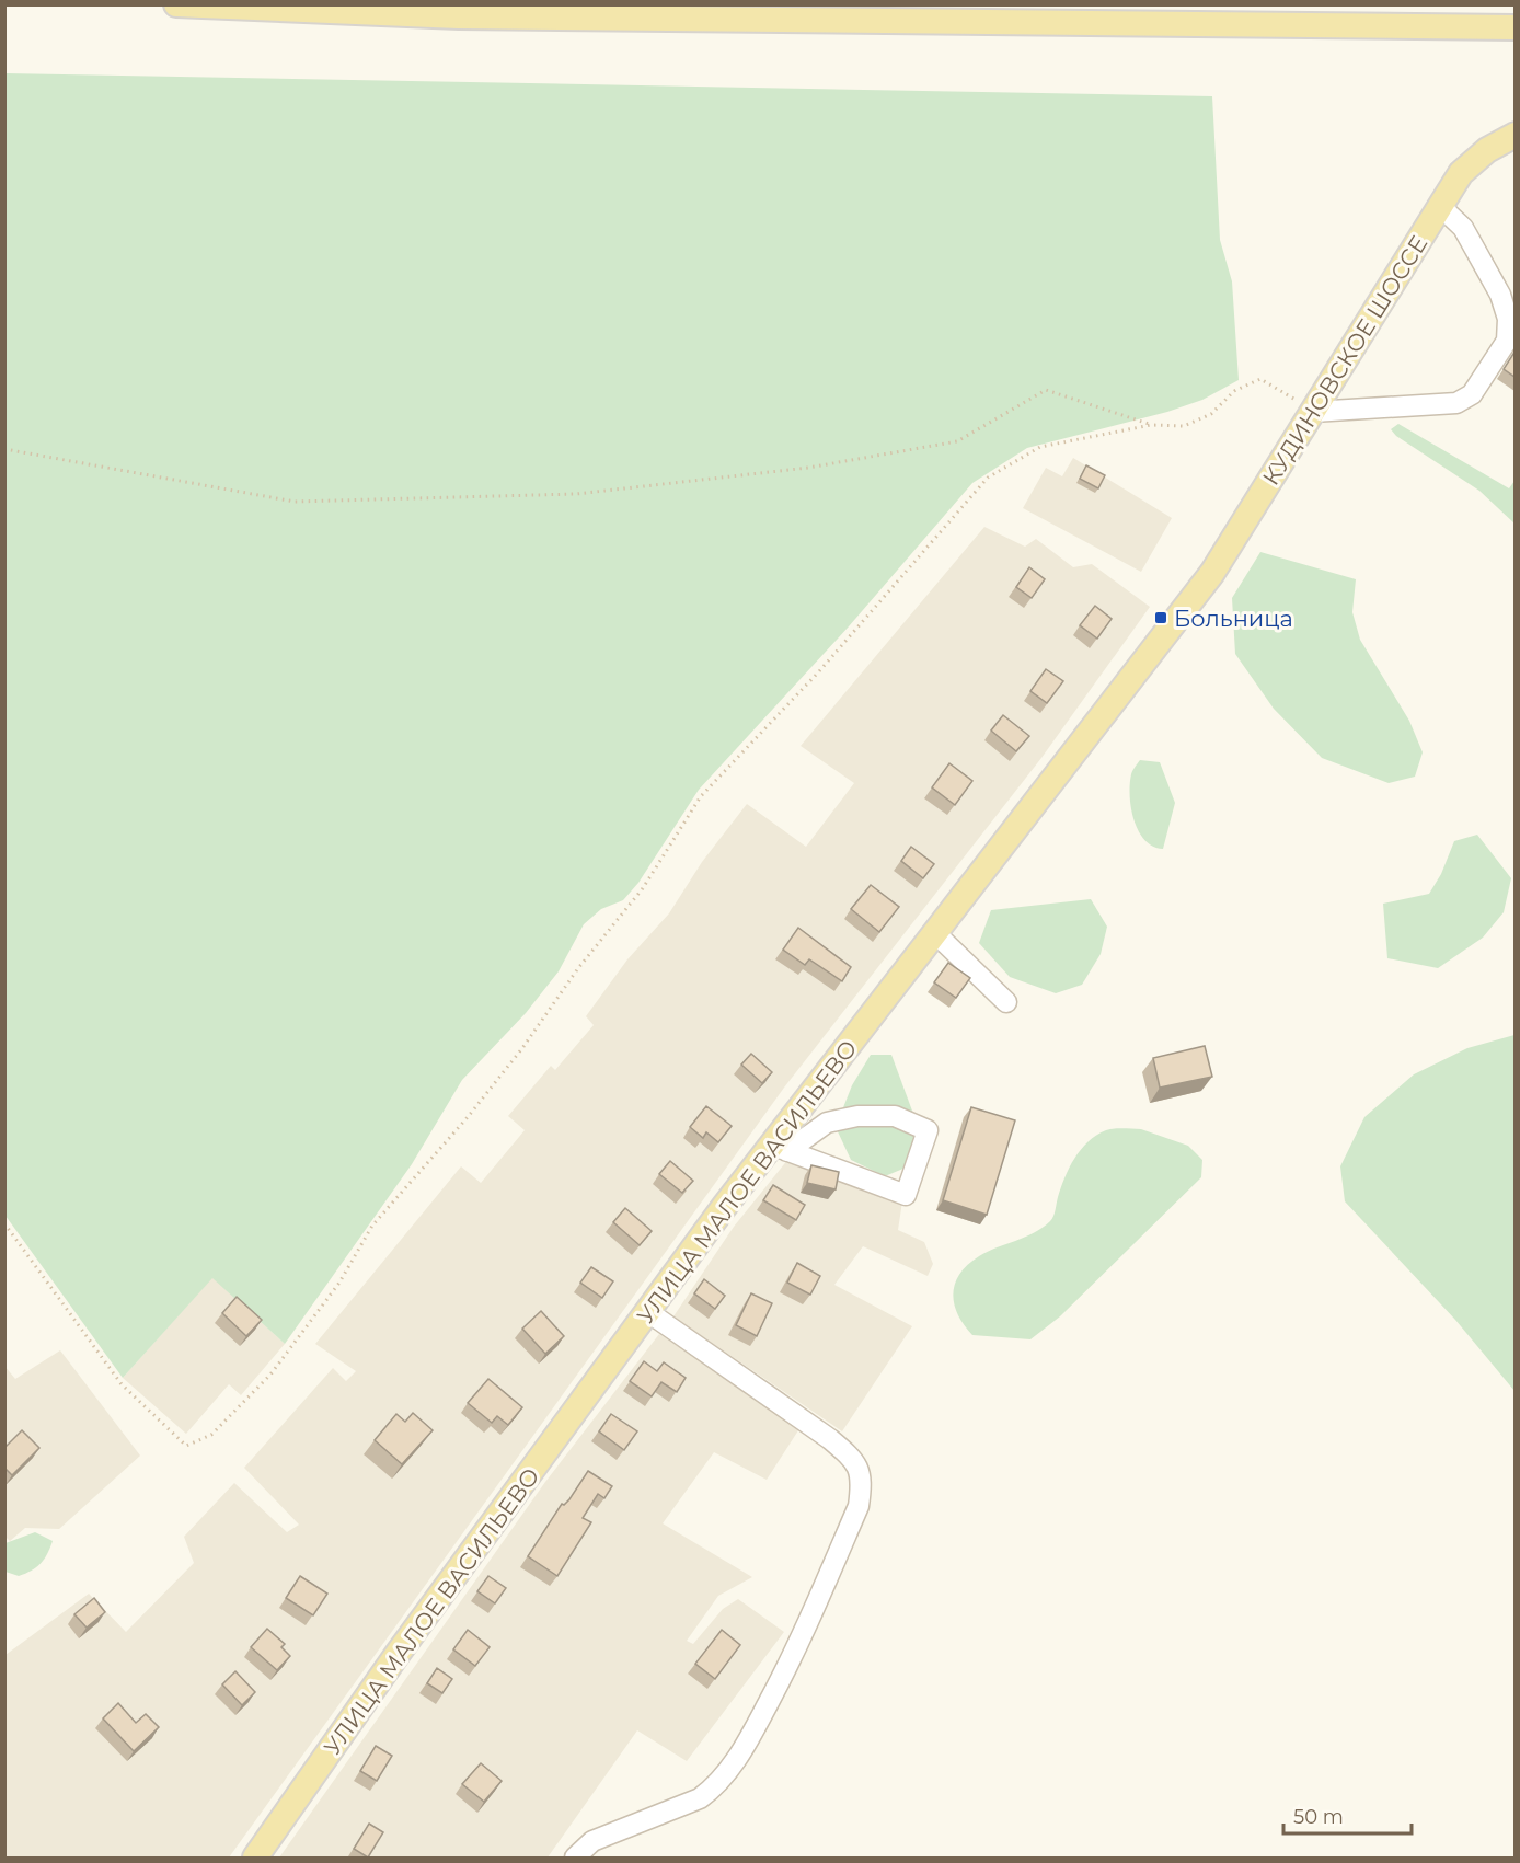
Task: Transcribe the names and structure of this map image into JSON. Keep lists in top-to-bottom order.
{
  "streets": {
    "main road": ["КУДИНОВСКОЕ ШОССЕ", "УЛИЦА МАЛОЕ ВАСИЛЬЕВО"]
  },
  "crossings": [
    ["КУДИНОВСКОЕ ШОССЕ", "УЛИЦА МАЛОЕ ВАСИЛЬЕВО"]
  ],
  "places": {
    "transit": ["Больница"]
  },
  "scale_bar": "50 m"
}
